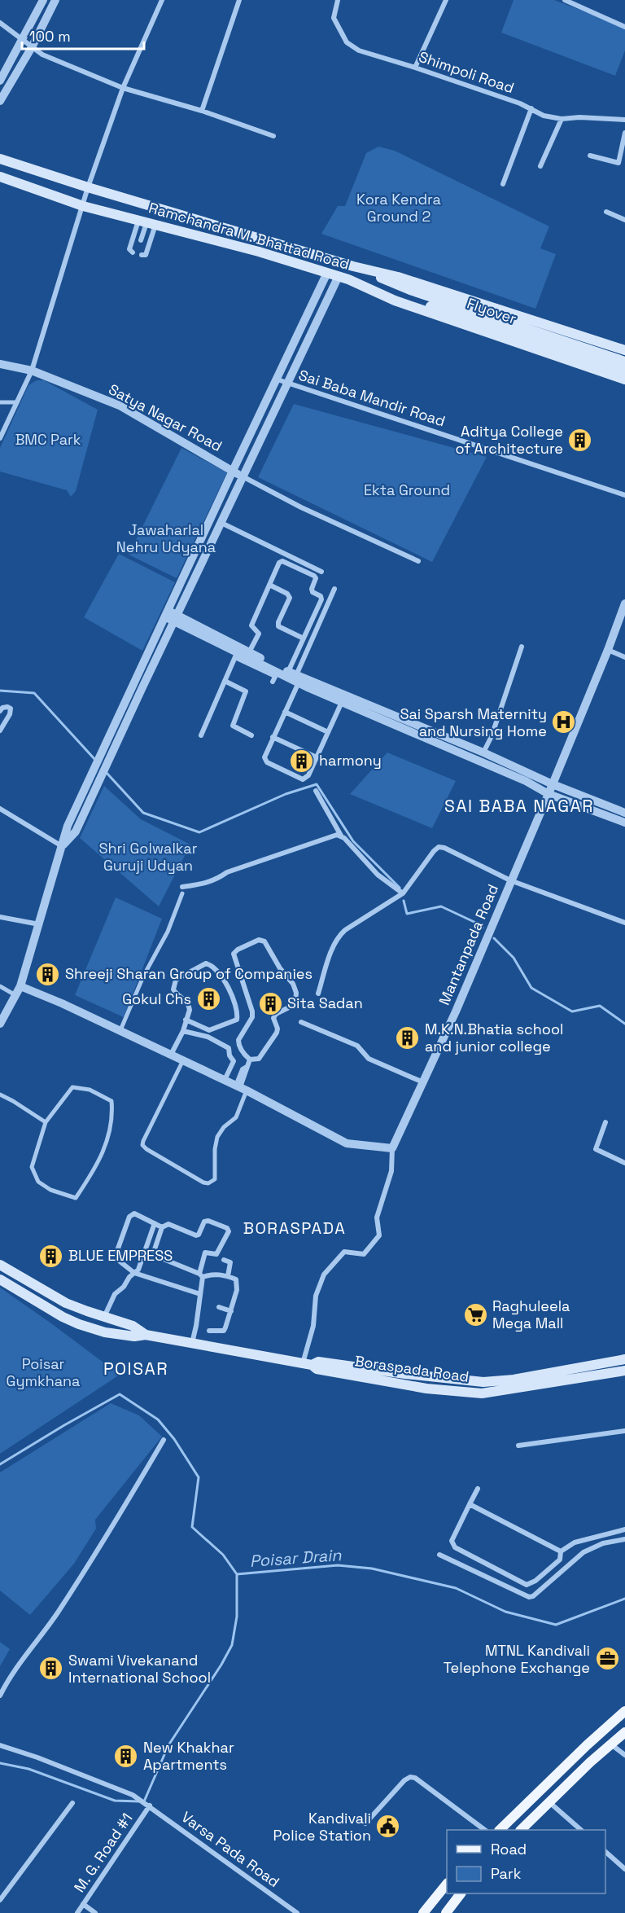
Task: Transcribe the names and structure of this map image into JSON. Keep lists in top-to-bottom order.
{
  "streets": {
    "main road": ["Ramchandra M. Bhattad Road", "Flyover", "Boraspada Road"],
    "street": [
      "Shimpoli Road",
      "Sai Baba Mandir Road",
      "Satya Nagar Road",
      "Mantanpada Road",
      "Varsa Pada Road",
      "M. G. Road #1"
    ]
  },
  "crossings": [
    ["Ramchandra M. Bhattad Road", "Flyover"],
    ["Varsa Pada Road", "M. G. Road #1"]
  ],
  "districts": ["SAI BABA NAGAR", "BORASPADA", "POISAR"],
  "water": ["Poisar Drain"],
  "parks": [
    "Kora Kendra Ground 2",
    "BMC Park",
    "Ekta Ground",
    "Jawaharlal Nehru Udyana",
    "Shri Golwalkar Guruji Udyan",
    "Poisar Gymkhana"
  ],
  "places": {
    "building": [
      "Aditya College of Architecture",
      "harmony",
      "Shreeji Sharan Group of Companies",
      "Gokul Chs",
      "Sita Sadan",
      "M.K.N.Bhatia school and junior college",
      "BLUE EMPRESS",
      "Swami Vivekanand International School",
      "New Khakhar Apartments"
    ],
    "hospital": ["Sai Sparsh Maternity and Nursing Home"],
    "supermarket": ["Raghuleela Mega Mall"],
    "office": ["MTNL Kandivali Telephone Exchange"],
    "public building": ["Kandivali Police Station"]
  },
  "legend": ["Road", "Park"],
  "scale_bar": "100 m"
}
